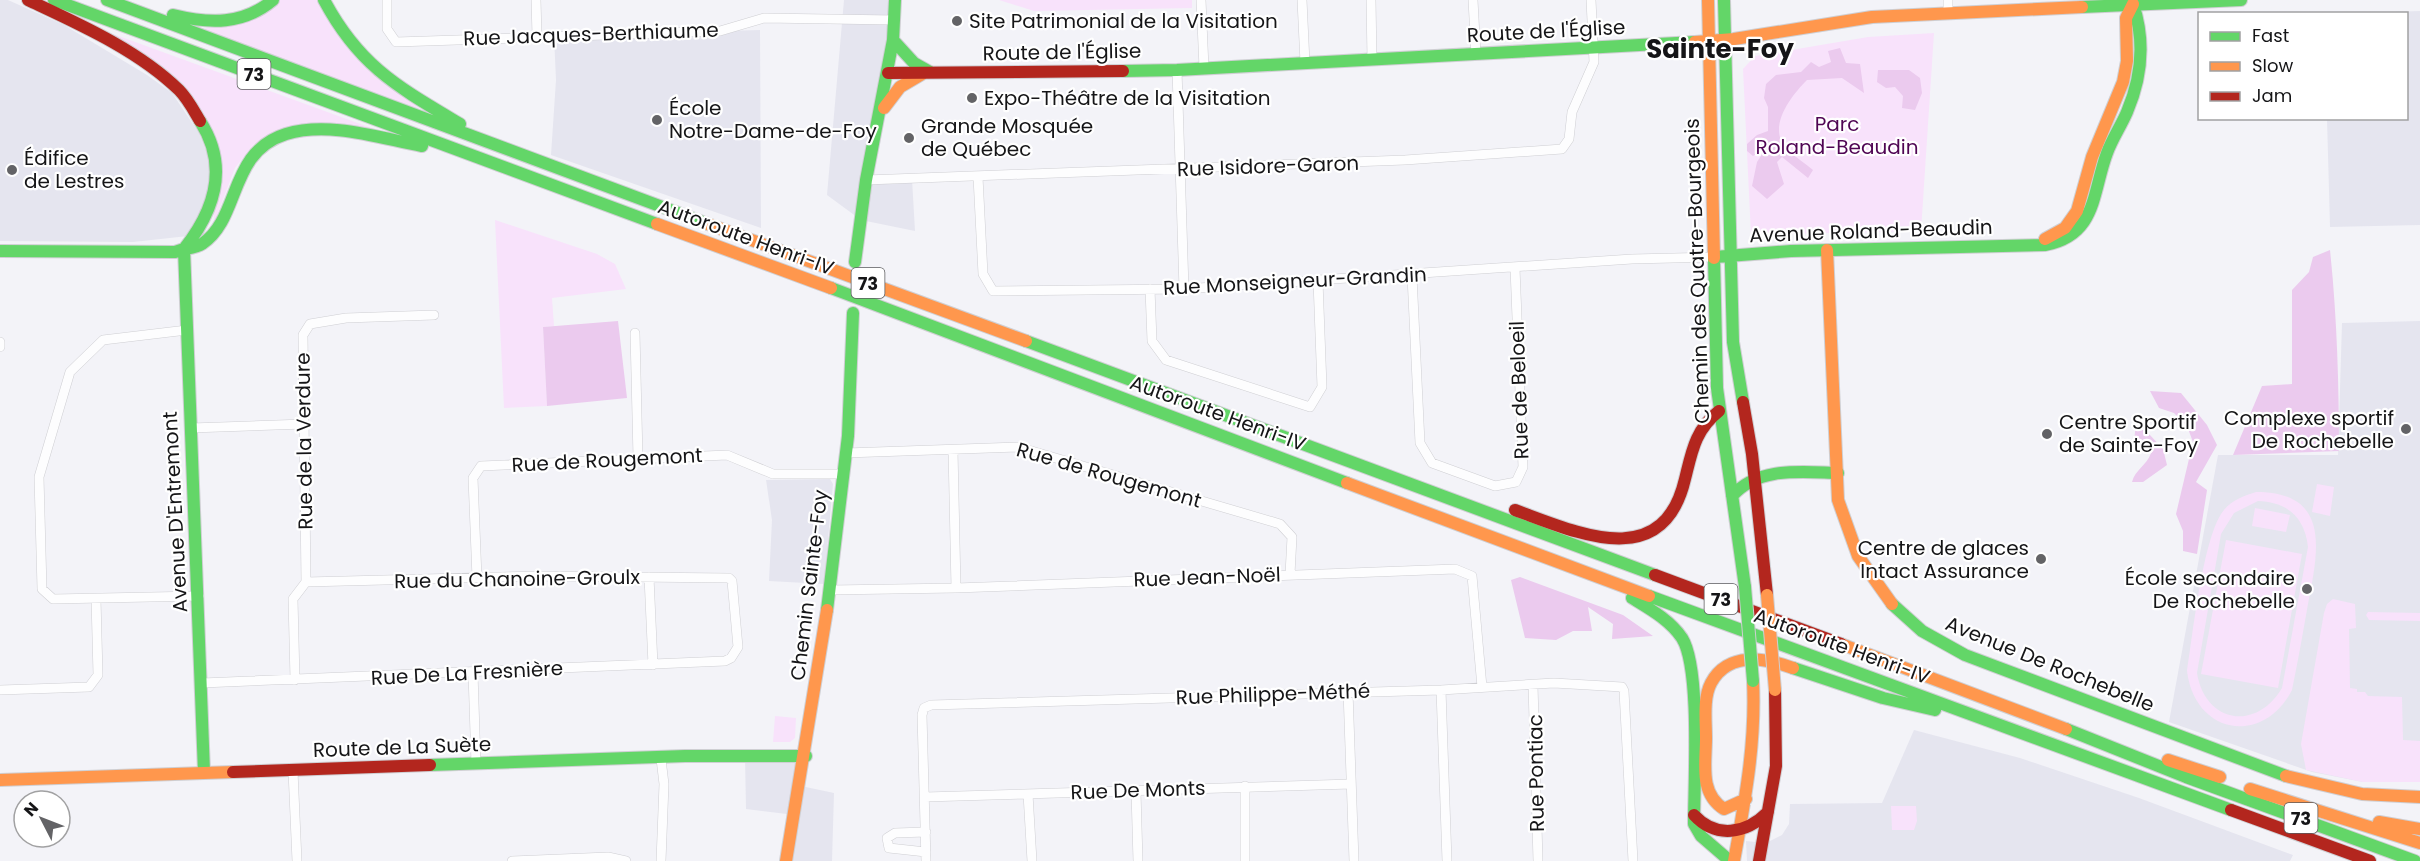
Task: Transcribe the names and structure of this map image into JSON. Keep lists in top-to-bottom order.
{
  "streets": {
    "main road": [
      "Route de l'Église",
      "73",
      "Avenue Roland-Beaudin",
      "Autoroute Henri-IV",
      "Chemin des Quatre-Bourgeois",
      "Avenue D'Entremont",
      "Chemin Sainte-Foy",
      "Avenue De Rochebelle",
      "Route de La Suète"
    ],
    "street": [
      "Rue Jacques-Berthiaume",
      "Rue Isidore-Garon",
      "Rue Monseigneur-Grandin",
      "Rue de Beloeil",
      "Rue de la Verdure",
      "Rue de Rougemont",
      "Rue Jean-Noël",
      "Rue du Chanoine-Groulx",
      "Rue De La Fresnière",
      "Rue Philippe-Méthé",
      "Rue Pontiac",
      "Rue De Monts"
    ]
  },
  "crossings": [
    ["Route de l'Église", "Rue Isidore-Garon"],
    ["Route de l'Église", "Avenue Roland-Beaudin"],
    ["Route de l'Église", "Chemin des Quatre-Bourgeois"],
    ["Rue Isidore-Garon", "Rue Monseigneur-Grandin"],
    ["Avenue Roland-Beaudin", "Chemin des Quatre-Bourgeois"],
    ["Avenue Roland-Beaudin", "Rue Monseigneur-Grandin"],
    ["Avenue Roland-Beaudin", "Avenue De Rochebelle"],
    ["Chemin des Quatre-Bourgeois", "Rue Monseigneur-Grandin"],
    ["Rue Monseigneur-Grandin", "Rue de Beloeil"],
    ["Rue de la Verdure", "Rue du Chanoine-Groulx"],
    ["Rue de la Verdure", "Rue De La Fresnière"],
    ["Rue de Rougemont", "Rue Jean-Noël"],
    ["Rue de Rougemont", "Rue du Chanoine-Groulx"],
    ["Rue de Rougemont", "Chemin Sainte-Foy"],
    ["Avenue D'Entremont", "Rue De La Fresnière"],
    ["Avenue D'Entremont", "Route de La Suète"],
    ["Rue Jean-Noël", "Chemin Sainte-Foy"],
    ["Rue Jean-Noël", "Rue Philippe-Méthé"],
    ["Rue du Chanoine-Groulx", "Rue De La Fresnière"],
    ["Chemin Sainte-Foy", "Route de La Suète"],
    ["Rue Philippe-Méthé", "Rue Pontiac"],
    ["Rue Philippe-Méthé", "Rue De Monts"]
  ],
  "districts": ["Sainte-Foy"],
  "parks": ["Parc Roland-Beaudin"],
  "places": [
    "Site Patrimonial de la Visitation",
    "Expo-Théâtre de la Visitation",
    "École Notre-Dame-de-Foy",
    "Grande Mosquée de Québec",
    "Édifice de Lestres",
    "Complexe sportif De Rochebelle",
    "Centre Sportif de Sainte-Foy",
    "Centre de glaces Intact Assurance",
    "École secondaire De Rochebelle"
  ],
  "legend": ["Fast", "Slow", "Jam"],
  "north": "top left"
}
